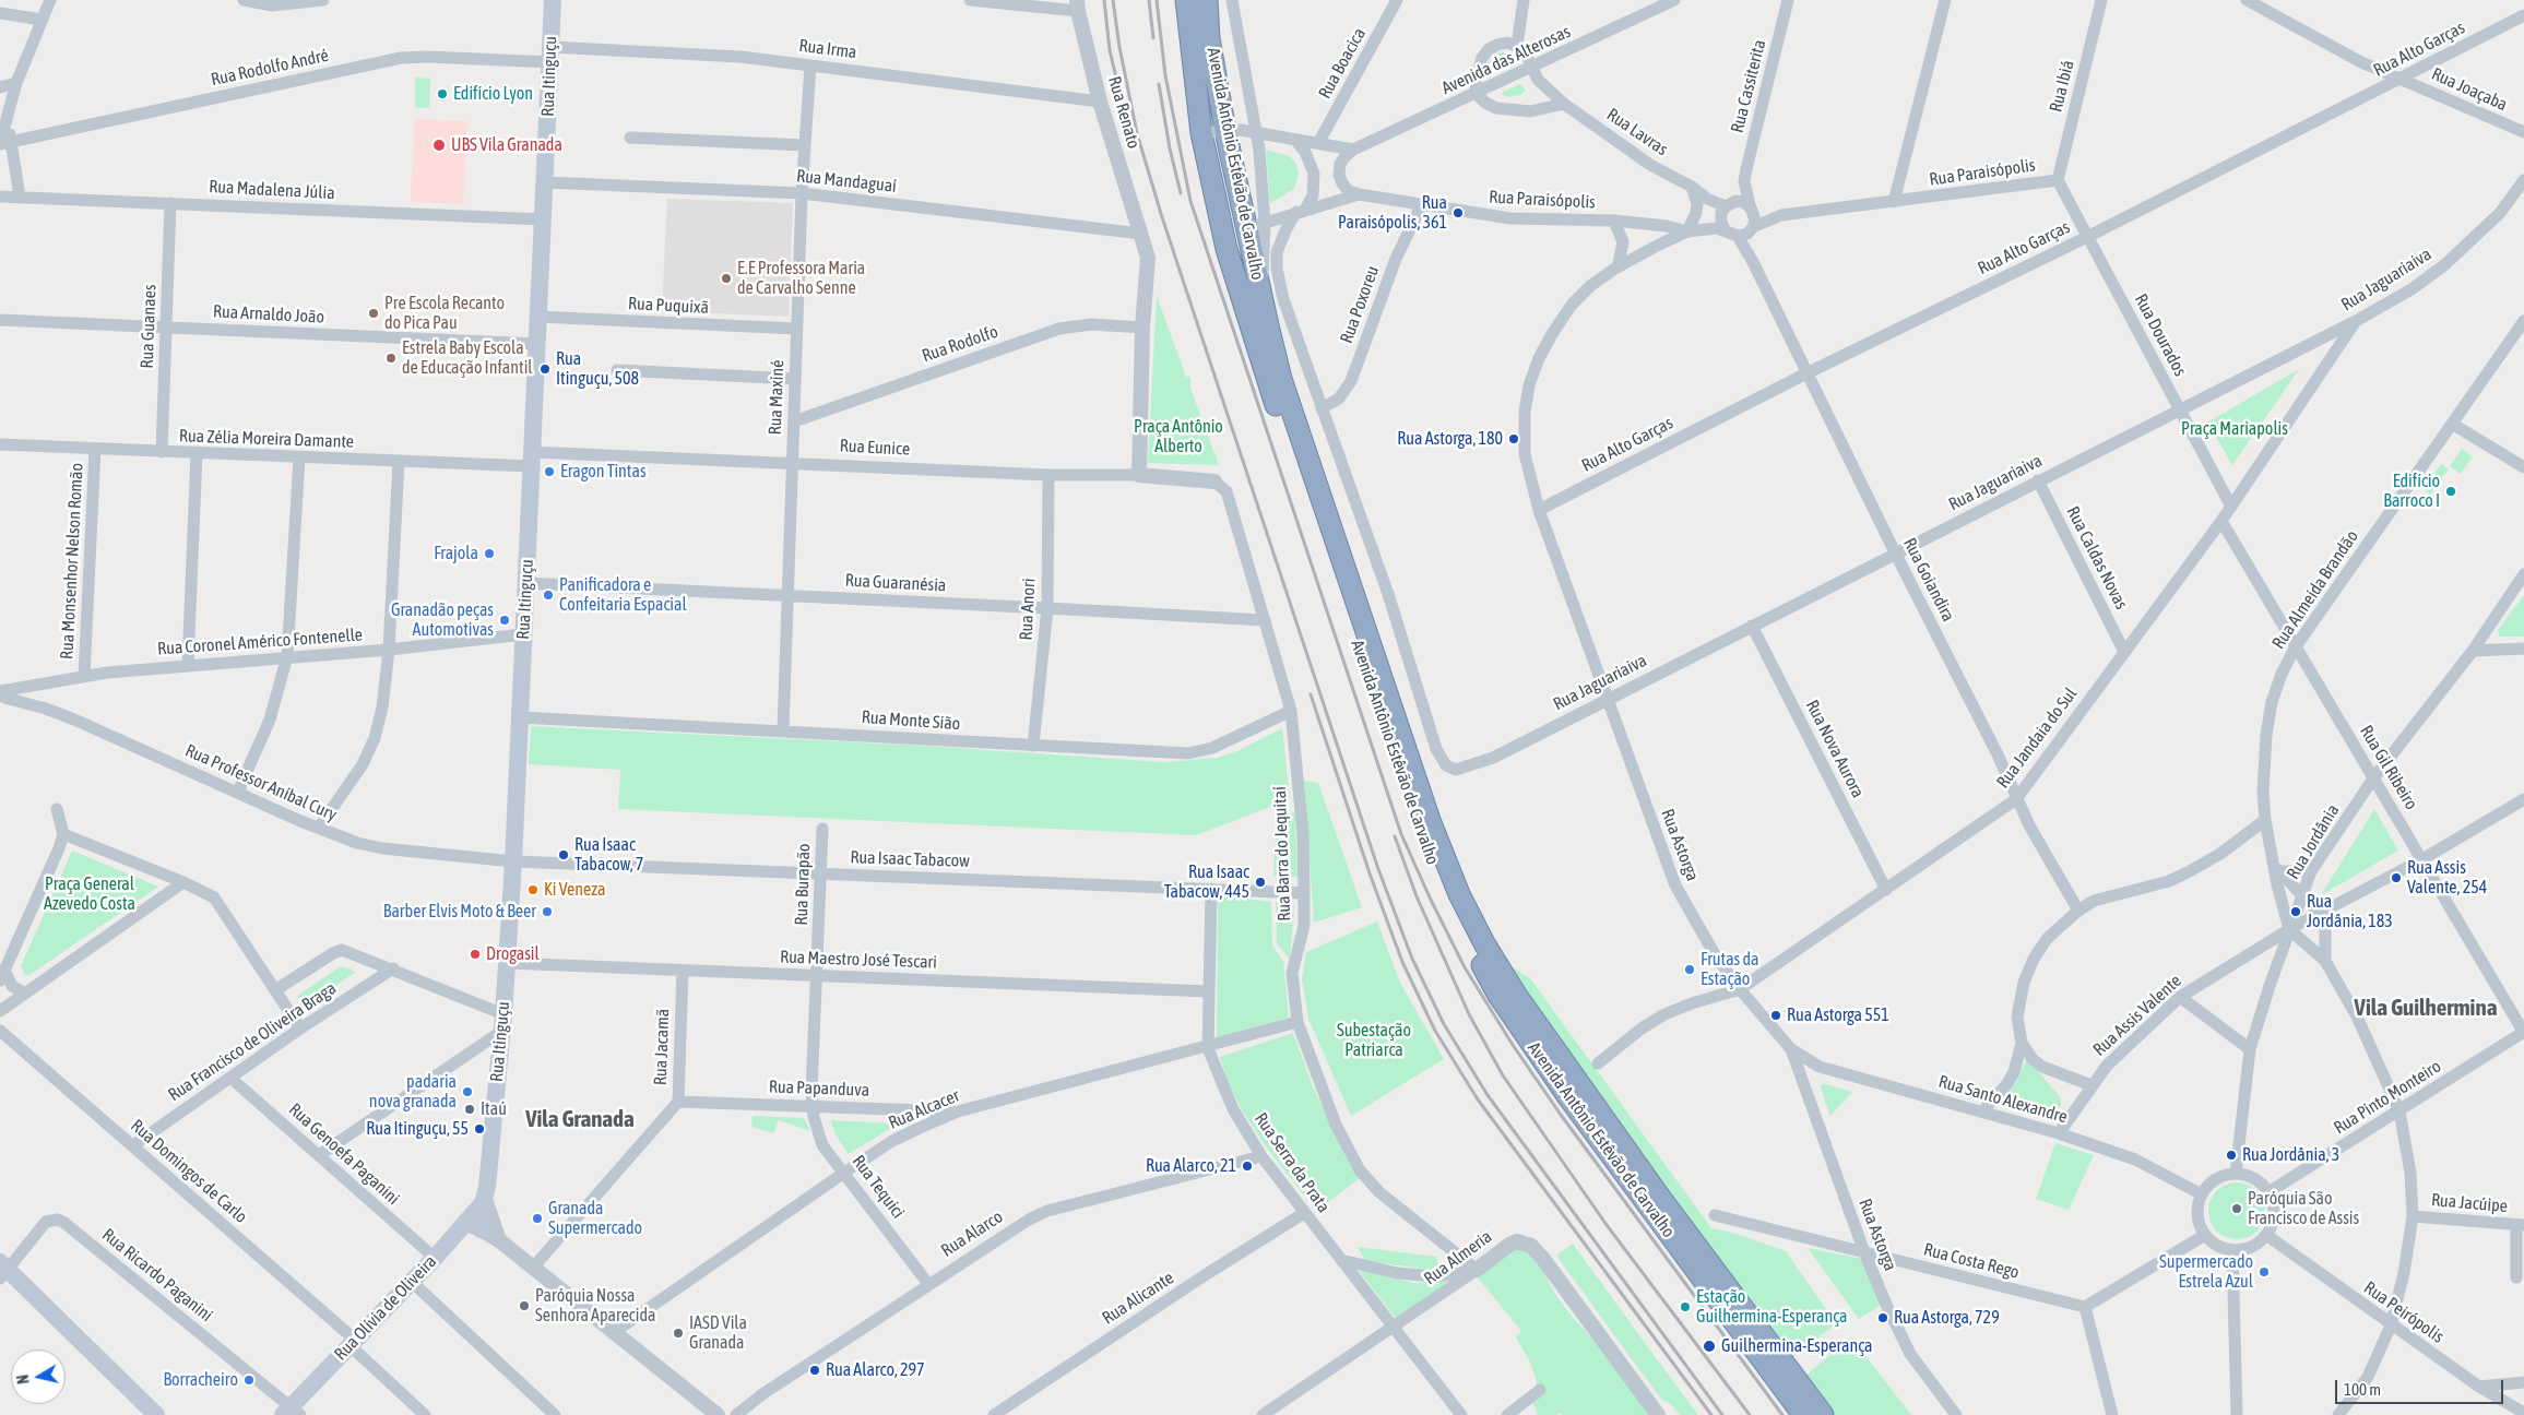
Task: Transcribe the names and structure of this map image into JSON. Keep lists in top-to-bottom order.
{
  "streets": {
    "highway": ["Avenida Antônio Estêvão de Carvalho"],
    "main road": ["Rua Itinguçu", "Rua Olívia de Oliveira"],
    "street": [
      "Rua Irma",
      "Rua Alto Garças",
      "Avenida das Alterosas",
      "Rua Boacica",
      "Rua Rodolfo André",
      "Rua Cassiterita",
      "Rua Ibiá",
      "Rua Joaçaba",
      "Rua Renato",
      "Rua Lavras",
      "Rua Paraisópolis",
      "Rua Mandaguaí",
      "Rua Madalena Júlia",
      "Rua Jaguariaiva",
      "Rua Poxoreu",
      "Rua Puquixã",
      "Rua Arnaldo João",
      "Rua Guanaes",
      "Rua Dourados",
      "Rua Rodolfo",
      "Rua Maxiné",
      "Rua Zélia Moreira Damante",
      "Rua Eunice",
      "Rua Caldas Novas",
      "Rua Monsenhor Nelson Romão",
      "Rua Goiandira",
      "Rua Guaranésia",
      "Rua Almeida Brandão",
      "Rua Anori",
      "Rua Coronel Américo Fontenelle",
      "Rua Monte Sião",
      "Rua Jandaia do Sul",
      "Rua Nova Aurora",
      "Rua Gil Ribeiro",
      "Rua Professor Aníbal Cury",
      "Rua Jordânia",
      "Rua Astorga",
      "Rua Barra do Jequitaí",
      "Rua Isaac Tabacow",
      "Rua Burapão",
      "Rua Maestro José Tescari",
      "Rua Assis Valente",
      "Rua Francisco de Oliveira Braga",
      "Rua Jacamã",
      "Rua Papanduva",
      "Rua Pinto Monteiro",
      "Rua Santo Alexandre",
      "Rua Alcacer",
      "Rua Genoefa Paganini",
      "Rua Serra da Prata",
      "Rua Domingos de Carlo",
      "Rua Tequici",
      "Rua Jacúipe",
      "Rua Alarco",
      "Rua Almeria",
      "Rua Costa Rego",
      "Rua Ricardo Paganini",
      "Rua Alicante",
      "Rua Peirópolis"
    ]
  },
  "crossings": [
    ["Rua Irma", "Rua Rodolfo André"],
    ["Rua Irma", "Rua Itinguçu"],
    ["Rua Irma", "Rua Renato"],
    ["Rua Irma", "Rua Maxiné"],
    ["Rua Alto Garças", "Rua Joaçaba"],
    ["Rua Alto Garças", "Rua Dourados"],
    ["Rua Alto Garças", "Rua Goiandira"],
    ["Rua Alto Garças", "Rua Astorga"],
    ["Avenida das Alterosas", "Rua Lavras"],
    ["Rua Rodolfo André", "Rua Itinguçu"],
    ["Rua Itinguçu", "Rua Mandaguaí"],
    ["Rua Itinguçu", "Rua Madalena Júlia"],
    ["Rua Itinguçu", "Rua Puquixã"],
    ["Rua Itinguçu", "Rua Arnaldo João"],
    ["Rua Itinguçu", "Rua Zélia Moreira Damante"],
    ["Rua Itinguçu", "Rua Eunice"],
    ["Rua Itinguçu", "Rua Guaranésia"],
    ["Rua Itinguçu", "Rua Coronel Américo Fontenelle"],
    ["Rua Itinguçu", "Rua Monte Sião"],
    ["Rua Itinguçu", "Rua Professor Aníbal Cury"],
    ["Rua Itinguçu", "Rua Isaac Tabacow"],
    ["Rua Itinguçu", "Rua Maestro José Tescari"],
    ["Rua Itinguçu", "Rua Olívia de Oliveira"],
    ["Rua Cassiterita", "Rua Lavras"],
    ["Rua Cassiterita", "Rua Paraisópolis"],
    ["Rua Cassiterita", "Rua Goiandira"],
    ["Rua Ibiá", "Rua Paraisópolis"],
    ["Rua Ibiá", "Rua Dourados"],
    ["Rua Renato", "Rua Mandaguaí"],
    ["Rua Lavras", "Rua Paraisópolis"],
    ["Rua Lavras", "Rua Goiandira"],
    ["Avenida Antônio Estêvão de Carvalho", "Rua Jaguariaiva"],
    ["Avenida Antônio Estêvão de Carvalho", "Rua Poxoreu"],
    ["Rua Paraisópolis", "Rua Poxoreu"],
    ["Rua Paraisópolis", "Rua Dourados"],
    ["Rua Paraisópolis", "Rua Goiandira"],
    ["Rua Paraisópolis", "Rua Astorga"],
    ["Rua Mandaguaí", "Rua Maxiné"],
    ["Rua Madalena Júlia", "Rua Guanaes"],
    ["Rua Jaguariaiva", "Rua Dourados"],
    ["Rua Jaguariaiva", "Rua Caldas Novas"],
    ["Rua Jaguariaiva", "Rua Goiandira"],
    ["Rua Jaguariaiva", "Rua Jandaia do Sul"],
    ["Rua Jaguariaiva", "Rua Nova Aurora"],
    ["Rua Jaguariaiva", "Rua Astorga"],
    ["Rua Puquixã", "Rua Maxiné"],
    ["Rua Arnaldo João", "Rua Guanaes"],
    ["Rua Guanaes", "Rua Zélia Moreira Damante"],
    ["Rua Dourados", "Rua Jandaia do Sul"],
    ["Rua Rodolfo", "Rua Maxiné"],
    ["Rua Maxiné", "Rua Eunice"],
    ["Rua Maxiné", "Rua Guaranésia"],
    ["Rua Maxiné", "Rua Monte Sião"],
    ["Rua Zélia Moreira Damante", "Rua Eunice"],
    ["Rua Zélia Moreira Damante", "Rua Monsenhor Nelson Romão"],
    ["Rua Eunice", "Rua Anori"],
    ["Rua Eunice", "Rua Barra do Jequitaí"],
    ["Rua Caldas Novas", "Rua Jandaia do Sul"],
    ["Rua Monsenhor Nelson Romão", "Rua Coronel Américo Fontenelle"],
    ["Rua Goiandira", "Rua Jandaia do Sul"],
    ["Rua Guaranésia", "Rua Anori"],
    ["Rua Guaranésia", "Rua Barra do Jequitaí"],
    ["Rua Almeida Brandão", "Rua Gil Ribeiro"],
    ["Rua Almeida Brandão", "Rua Jordânia"],
    ["Rua Almeida Brandão", "Rua Assis Valente"],
    ["Rua Anori", "Rua Monte Sião"],
    ["Rua Coronel Américo Fontenelle", "Rua Professor Aníbal Cury"],
    ["Rua Monte Sião", "Rua Barra do Jequitaí"],
    ["Rua Jandaia do Sul", "Rua Nova Aurora"],
    ["Rua Jandaia do Sul", "Rua Gil Ribeiro"],
    ["Rua Jandaia do Sul", "Rua Astorga"],
    ["Rua Gil Ribeiro", "Rua Jordânia"],
    ["Rua Gil Ribeiro", "Rua Assis Valente"],
    ["Rua Gil Ribeiro", "Rua Pinto Monteiro"],
    ["Rua Professor Aníbal Cury", "Rua Isaac Tabacow"],
    ["Rua Jordânia", "Rua Assis Valente"],
    ["Rua Jordânia", "Rua Pinto Monteiro"],
    ["Rua Jordânia", "Rua Santo Alexandre"],
    ["Rua Jordânia", "Rua Peirópolis"],
    ["Rua Astorga", "Rua Santo Alexandre"],
    ["Rua Astorga", "Rua Costa Rego"],
    ["Rua Barra do Jequitaí", "Rua Isaac Tabacow"],
    ["Rua Barra do Jequitaí", "Rua Alcacer"],
    ["Rua Barra do Jequitaí", "Rua Almeria"],
    ["Rua Isaac Tabacow", "Rua Burapão"],
    ["Rua Isaac Tabacow", "Rua Serra da Prata"],
    ["Rua Burapão", "Rua Maestro José Tescari"],
    ["Rua Burapão", "Rua Papanduva"],
    ["Rua Burapão", "Rua Tequici"],
    ["Rua Maestro José Tescari", "Rua Jacamã"],
    ["Rua Maestro José Tescari", "Rua Serra da Prata"],
    ["Rua Assis Valente", "Rua Santo Alexandre"],
    ["Rua Francisco de Oliveira Braga", "Rua Genoefa Paganini"],
    ["Rua Francisco de Oliveira Braga", "Rua Domingos de Carlo"],
    ["Rua Jacamã", "Rua Papanduva"],
    ["Rua Papanduva", "Rua Alcacer"],
    ["Rua Papanduva", "Rua Tequici"],
    ["Rua Pinto Monteiro", "Rua Santo Alexandre"],
    ["Rua Pinto Monteiro", "Rua Peirópolis"],
    ["Rua Santo Alexandre", "Rua Peirópolis"],
    ["Rua Alcacer", "Rua Serra da Prata"],
    ["Rua Alcacer", "Rua Tequici"],
    ["Rua Genoefa Paganini", "Rua Olívia de Oliveira"],
    ["Rua Serra da Prata", "Rua Alarco"],
    ["Rua Serra da Prata", "Rua Almeria"],
    ["Rua Serra da Prata", "Rua Alicante"],
    ["Rua Domingos de Carlo", "Rua Olívia de Oliveira"],
    ["Rua Tequici", "Rua Alarco"],
    ["Rua Ricardo Paganini", "Rua Olívia de Oliveira"]
  ],
  "districts": ["Vila Guilhermina", "Vila Granada"],
  "parks": [
    "Praça Antônio Alberto",
    "Praça Mariapolis",
    "Praça General Azevedo Costa",
    "Subestação Patriarca"
  ],
  "places": [
    "Edifício Lyon",
    "UBS Vila Granada",
    "Rua Paraisópolis, 361",
    "E.E Professora Maria de Carvalho Senne",
    "Pre Escola Recanto do Pica Pau",
    "Estrela Baby Escola de Educação Infantil",
    "Rua Itinguçu, 508",
    "Rua Astorga, 180",
    "Eragon Tintas",
    "Edifício Barroco I",
    "Frajola",
    "Panificadora e Confeitaria Espacial",
    "Granadão peças Automotivas",
    "Rua Isaac Tabacow, 7",
    "Rua Assis Valente, 254",
    "Rua Isaac Tabacow, 445",
    "Ki Veneza",
    "Barber Elvis Moto & Beer",
    "Rua Jordânia, 183",
    "Drogasil",
    "Frutas da Estação",
    "Rua Astorga 551",
    "padaria nova granada",
    "Itaú",
    "Rua Itinguçu, 55",
    "Rua Jordânia, 3",
    "Rua Alarco, 21",
    "Paróquia São Francisco de Assis",
    "Granada Supermercado",
    "Supermercado Estrela Azul",
    "Paróquia Nossa Senhora Aparecida",
    "Estação Guilhermina-Esperança",
    "Rua Astorga, 729",
    "IASD Vila Granada",
    "Guilhermina-Esperança",
    "Rua Alarco, 297",
    "Borracheiro"
  ],
  "scale_bar": "100 m",
  "north": "left"
}
